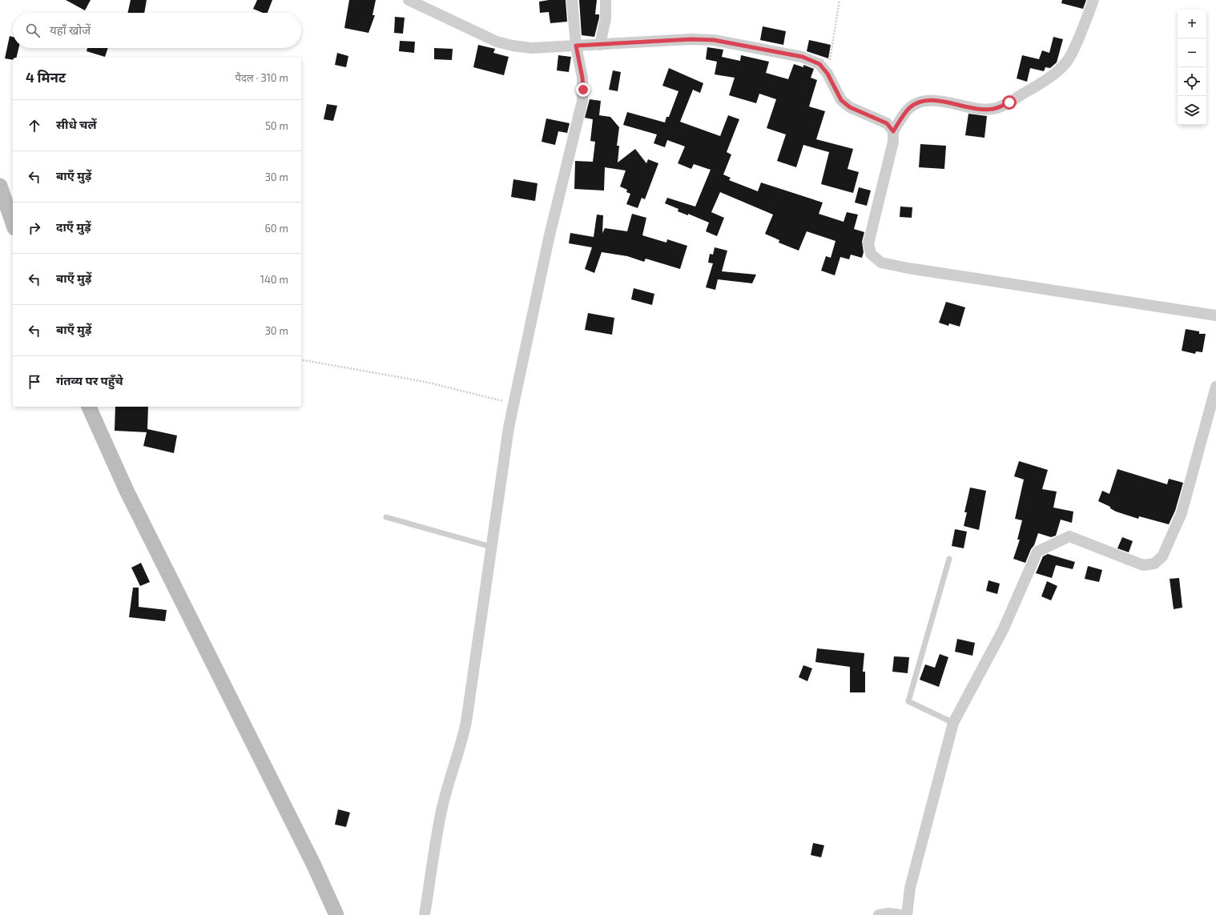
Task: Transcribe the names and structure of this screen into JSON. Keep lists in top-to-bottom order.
{
  "page": {
    "map_buttons": ["+", "−"],
    "search": "यहाँ खोजें",
    "heading": ["4 मिनट", "पैदल · 310 m"],
    "list": [
      ["सीधे चलें", "50 m"],
      ["बाएँ मुड़ें", "30 m"],
      ["दाएँ मुड़ें", "60 m"],
      ["बाएँ मुड़ें", "140 m"],
      ["बाएँ मुड़ें", "30 m"],
      "गंतव्य पर पहुँचे"
    ]
  }
}
